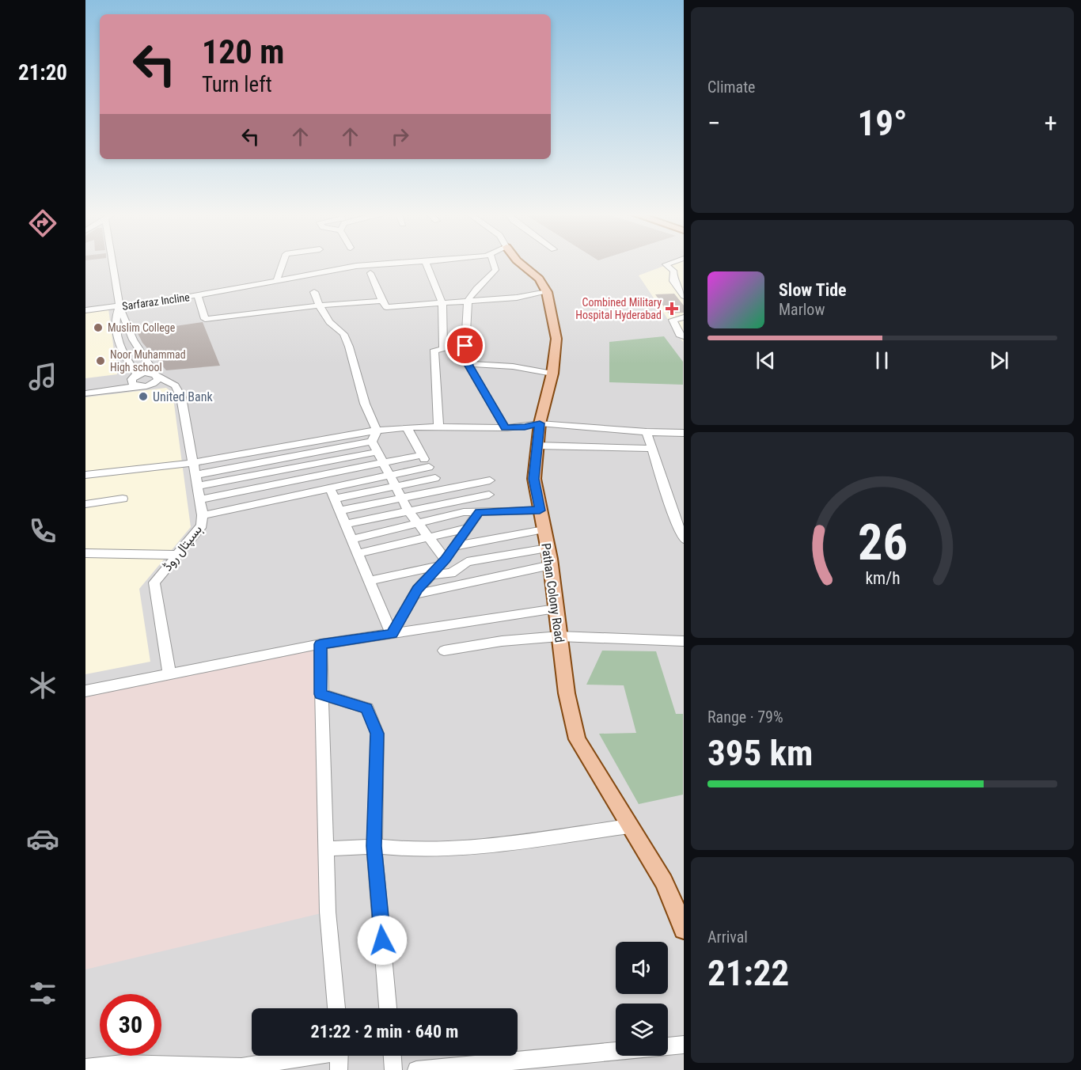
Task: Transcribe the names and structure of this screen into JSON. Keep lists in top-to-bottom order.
{
  "streets": {
    "main road": ["Pathan Colony Road"],
    "street": ["Sarfaraz Incline", "ہسپتال روڈ"]
  },
  "places": {
    "health": ["Combined Military Hospital Hyderabad"],
    "other": ["Muslim College", "Noor Muhammad High school", "United Bank"]
  },
  "page": {
    "tabs": "21:20",
    "tile": [
      "Climate",
      ["Range · 79%", "395 km"],
      ["Arrival", "21:22"]
    ],
    "turn": ["120 m", "Turn left"],
    "heat": ["−", "19°", "+"],
    "song": ["Slow Tide", "Marlow"],
    "limit": "30",
    "trip": "21:22 · 2 min · 640 m",
    "gauge": ["26", "km/h"]
  }
}
